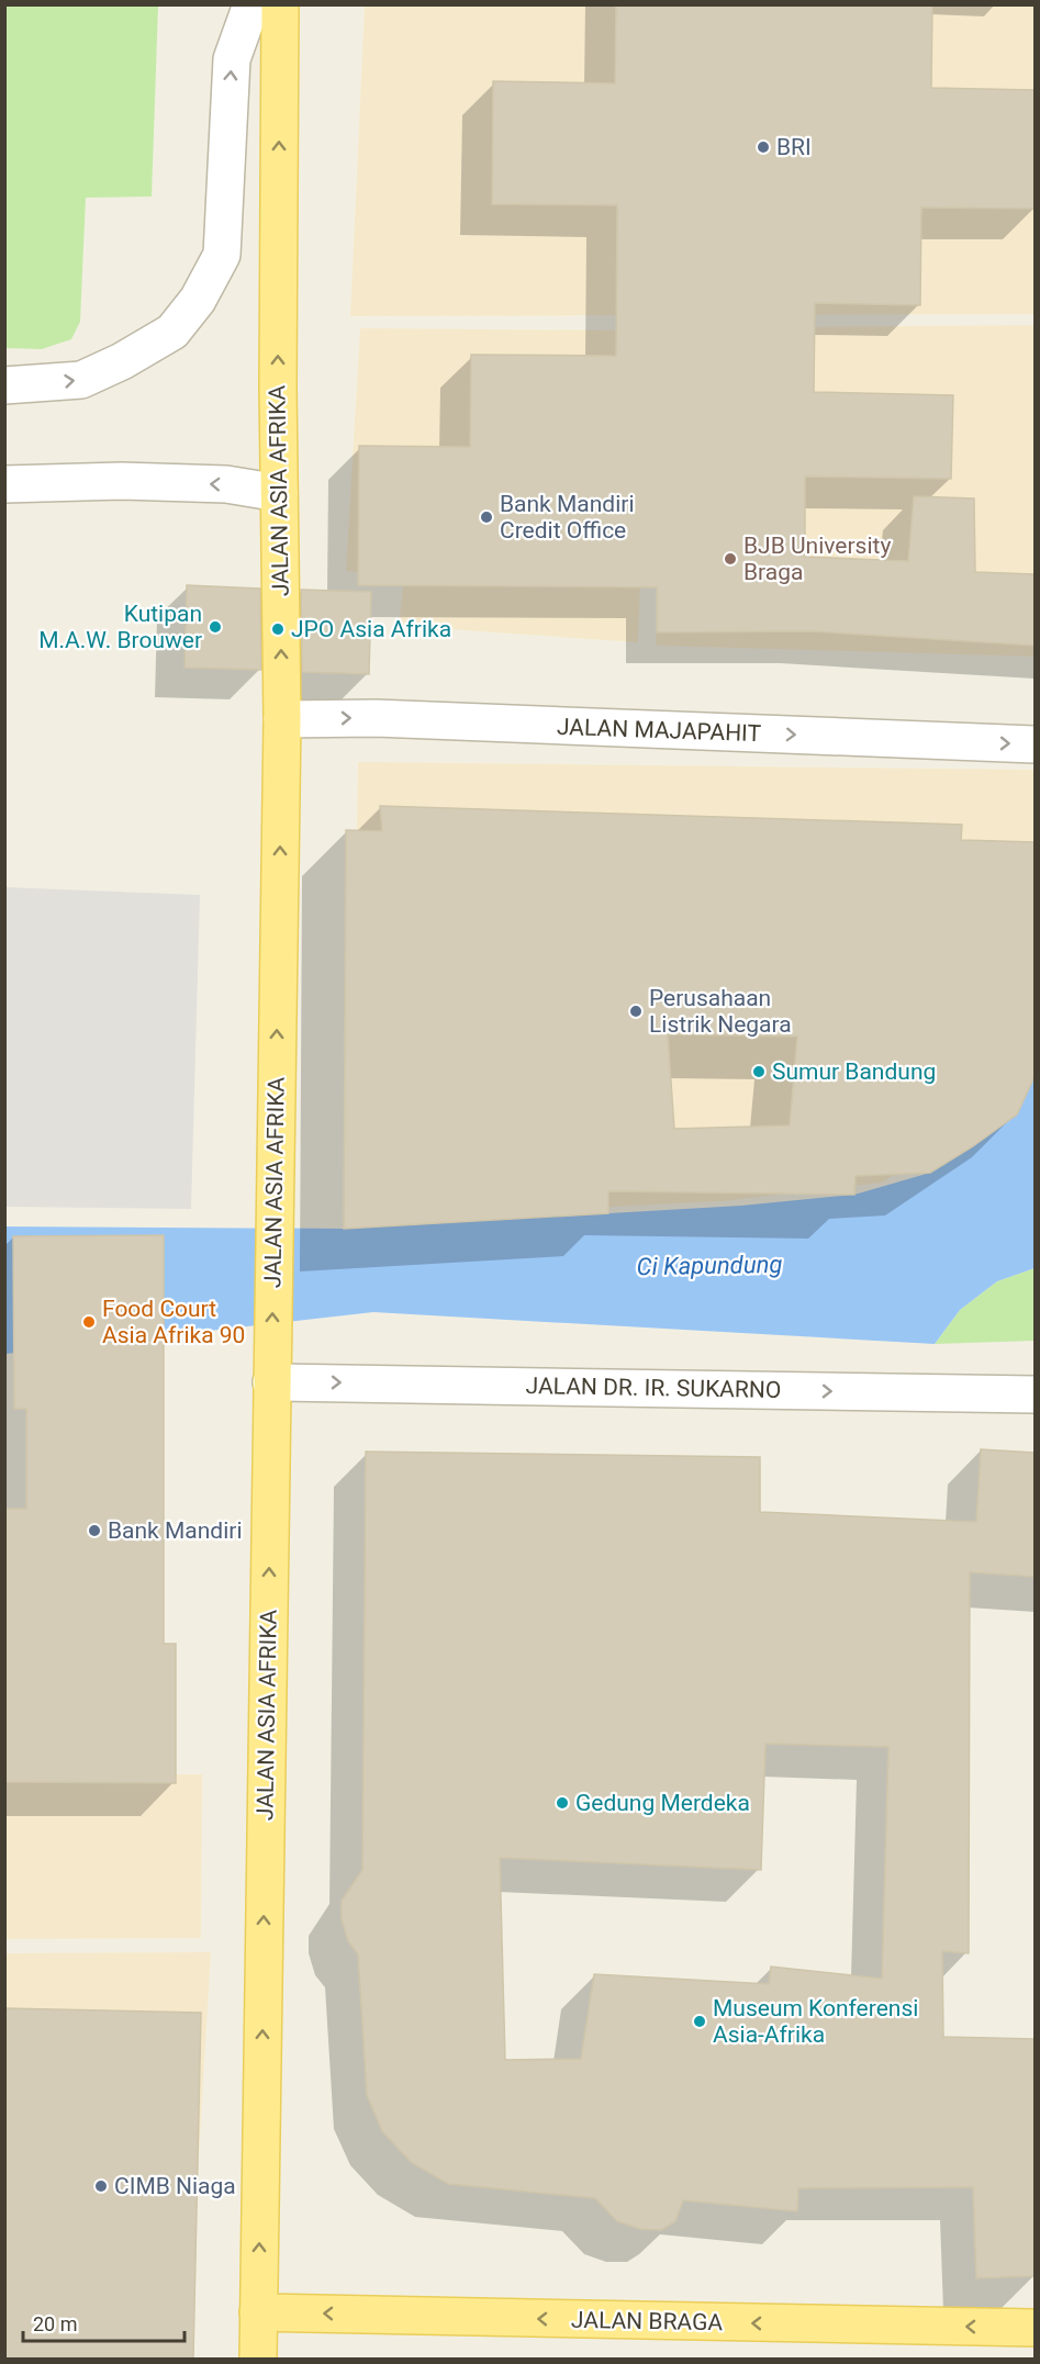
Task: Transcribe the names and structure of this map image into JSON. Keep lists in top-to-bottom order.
{
  "streets": {
    "main road": ["JALAN ASIA AFRIKA", "JALAN BRAGA"],
    "street": ["JALAN MAJAPAHIT", "JALAN DR. IR. SUKARNO"]
  },
  "crossings": [
    ["JALAN ASIA AFRIKA", "JALAN MAJAPAHIT"],
    ["JALAN ASIA AFRIKA", "JALAN DR. IR. SUKARNO"],
    ["JALAN ASIA AFRIKA", "JALAN BRAGA"]
  ],
  "one_way": [
    "JALAN ASIA AFRIKA",
    "JALAN MAJAPAHIT",
    "JALAN DR. IR. SUKARNO",
    "JALAN BRAGA"
  ],
  "water": ["Ci Kapundung"],
  "places": [
    "BRI",
    "Bank Mandiri Credit Office",
    "BJB University Braga",
    "Kutipan M.A.W. Brouwer",
    "JPO Asia Afrika",
    "Perusahaan Listrik Negara",
    "Sumur Bandung",
    "Food Court Asia Afrika 90",
    "Bank Mandiri",
    "Gedung Merdeka",
    "Museum Konferensi Asia-Afrika",
    "CIMB Niaga"
  ],
  "scale_bar": "20 m"
}
